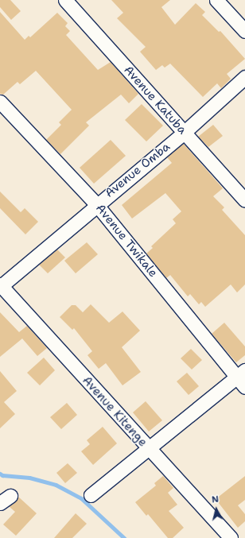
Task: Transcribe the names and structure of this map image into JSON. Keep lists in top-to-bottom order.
{
  "streets": {
    "street": [
      "Avenue Katuba",
      "Avenue Omba",
      "Avenue Twikale",
      "Avenue Kitenge"
    ]
  },
  "crossings": [
    ["Avenue Katuba", "Avenue Omba"],
    ["Avenue Omba", "Avenue Twikale"],
    ["Avenue Omba", "Avenue Kitenge"]
  ],
  "north": "top"
}
